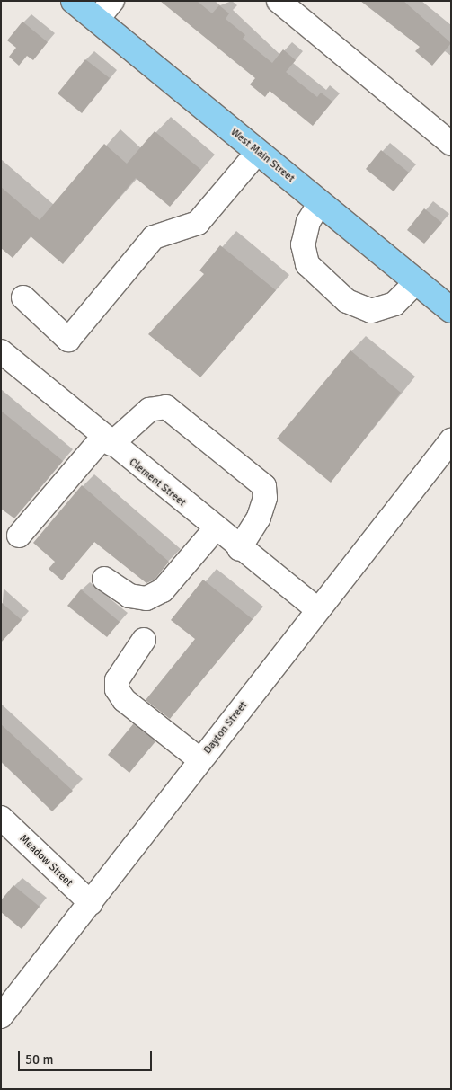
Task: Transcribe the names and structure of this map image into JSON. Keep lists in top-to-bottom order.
{
  "streets": {
    "main road": ["West Main Street"],
    "street": ["Clement Street", "Dayton Street", "Meadow Street"]
  },
  "crossings": [
    ["Clement Street", "Dayton Street"],
    ["Dayton Street", "Meadow Street"]
  ],
  "scale_bar": "50 m"
}
